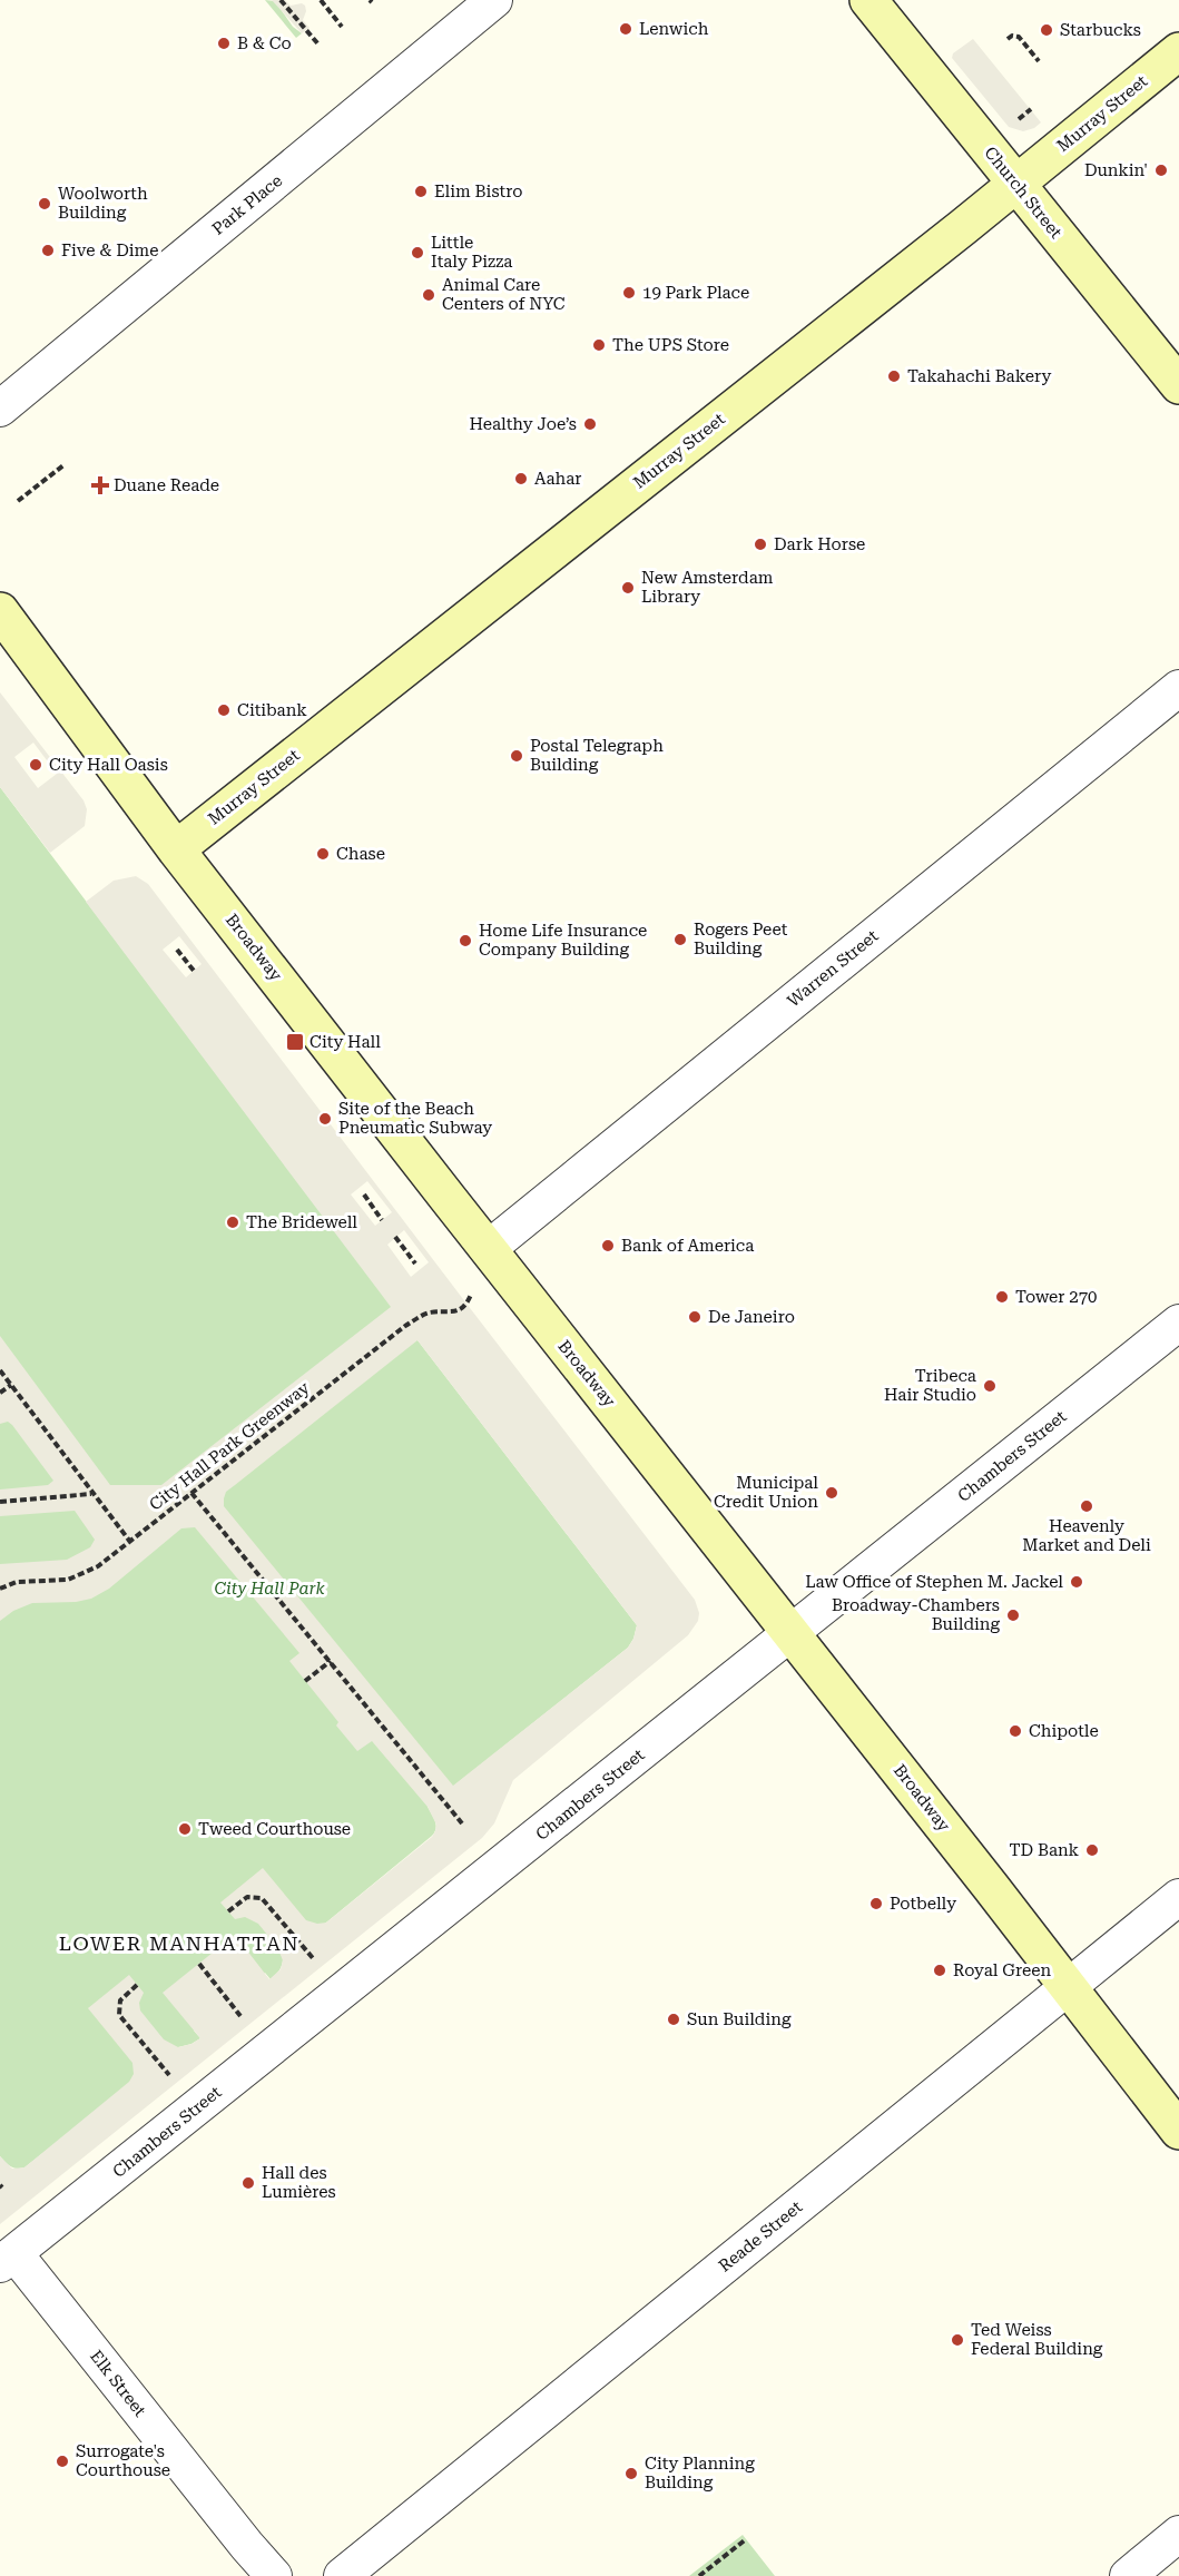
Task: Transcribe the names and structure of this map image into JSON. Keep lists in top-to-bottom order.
{
  "streets": {
    "main road": ["Murray Street", "Church Street", "Broadway"],
    "street": [
      "Park Place",
      "Warren Street",
      "Chambers Street",
      "Reade Street",
      "Elk Street"
    ],
    "path": ["City Hall Park Greenway"]
  },
  "crossings": [
    ["Murray Street", "Church Street"],
    ["Murray Street", "Broadway"],
    ["Broadway", "Warren Street"],
    ["Broadway", "Chambers Street"],
    ["Broadway", "Reade Street"],
    ["Chambers Street", "Elk Street"]
  ],
  "districts": ["LOWER MANHATTAN"],
  "parks": ["City Hall Park"],
  "places": {
    "other": [
      "Lenwich",
      "Starbucks",
      "B & Co",
      "Dunkin'",
      "Elim Bistro",
      "Woolworth Building",
      "Five & Dime",
      "Little Italy Pizza",
      "19 Park Place",
      "Animal Care Centers of NYC",
      "The UPS Store",
      "Takahachi Bakery",
      "Healthy Joe’s",
      "Aahar",
      "Dark Horse",
      "New Amsterdam Library",
      "Citibank",
      "Postal Telegraph Building",
      "City Hall Oasis",
      "Chase",
      "Rogers Peet Building",
      "Home Life Insurance Company Building",
      "Site of the Beach Pneumatic Subway",
      "The Bridewell",
      "Bank of America",
      "Tower 270",
      "De Janeiro",
      "Tribeca Hair Studio",
      "Municipal Credit Union",
      "Heavenly Market and Deli",
      "Law Office of Stephen M. Jackel",
      "Broadway-Chambers Building",
      "Chipotle",
      "Tweed Courthouse",
      "TD Bank",
      "Potbelly",
      "Royal Green",
      "Sun Building",
      "Hall des Lumières",
      "Ted Weiss Federal Building",
      "Surrogate's Courthouse",
      "City Planning Building"
    ],
    "health": ["Duane Reade"],
    "transit": ["City Hall"]
  }
}
